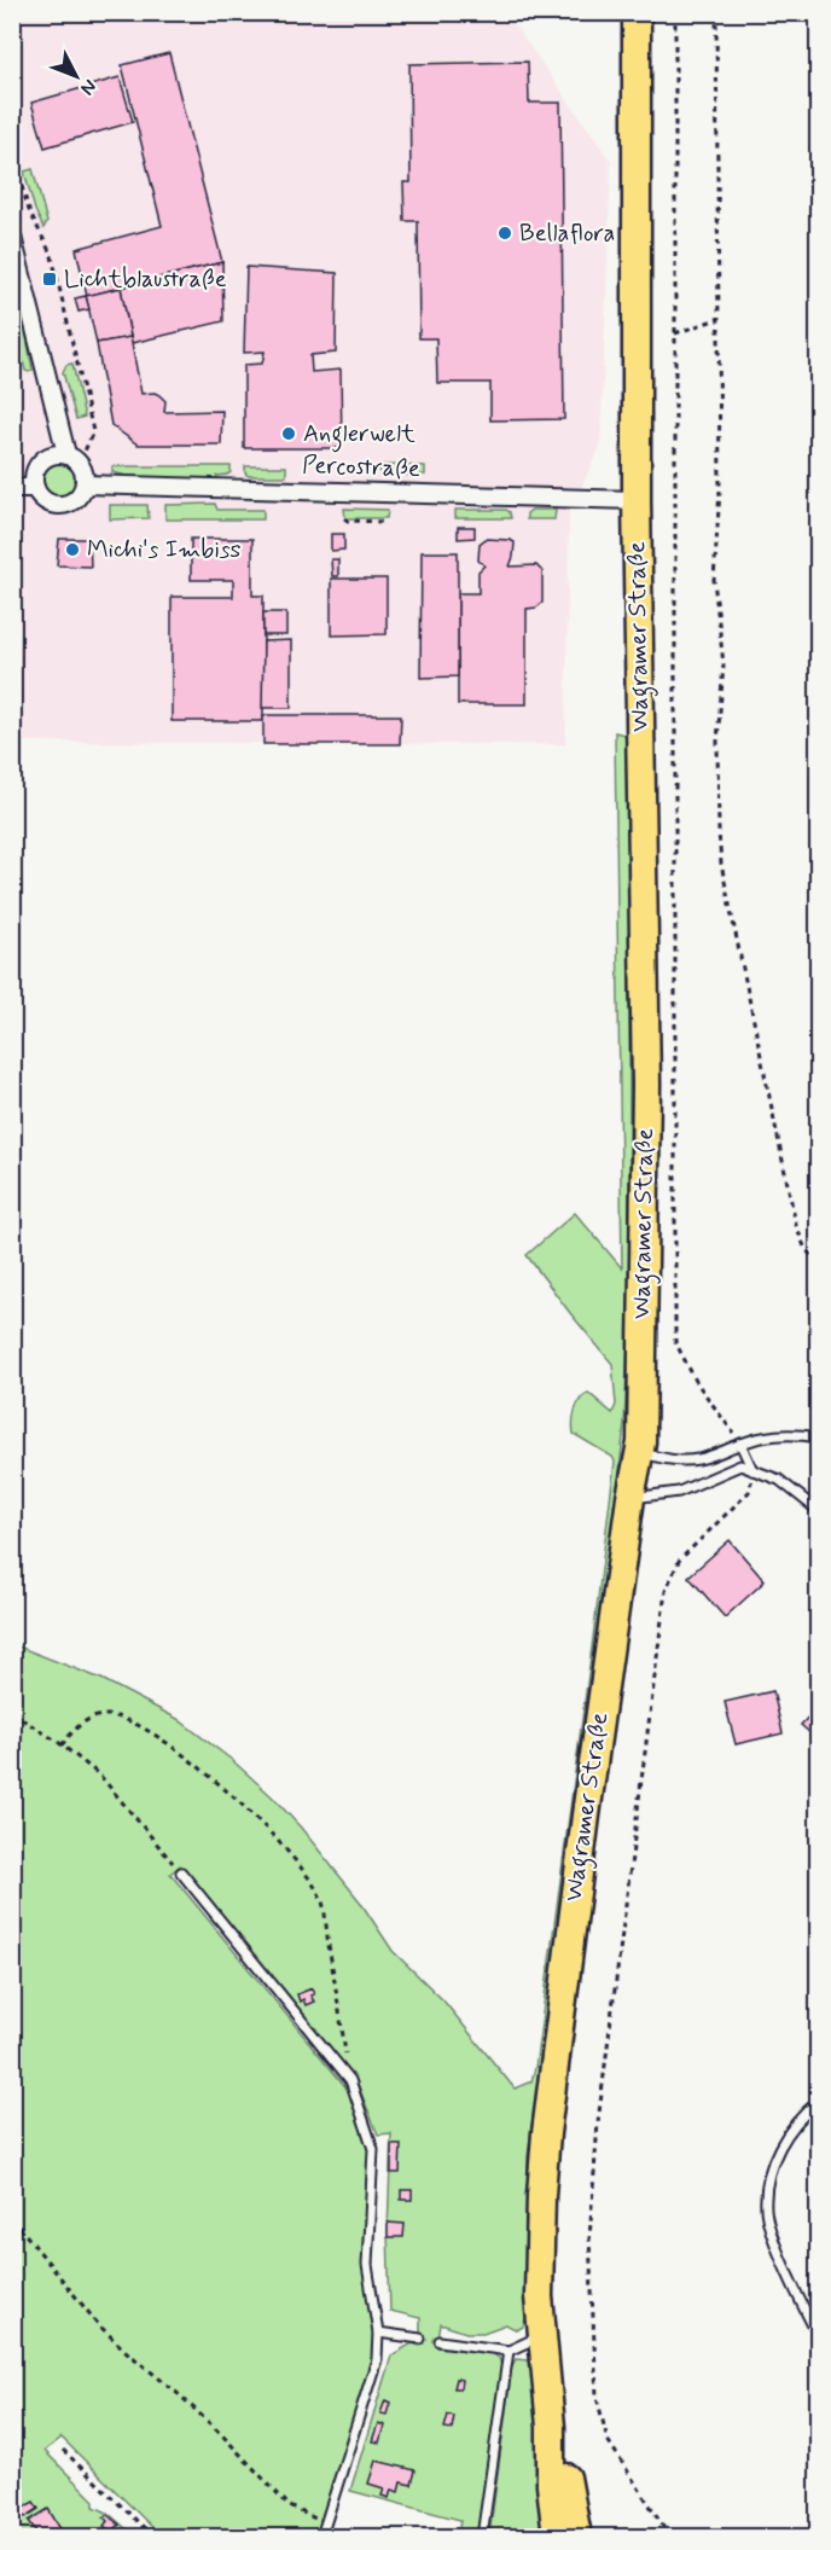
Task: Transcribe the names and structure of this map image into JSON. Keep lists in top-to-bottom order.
{
  "streets": {
    "main road": ["Wagramer Straße"],
    "street": ["Percostraße"]
  },
  "crossings": [
    ["Percostraße", "Wagramer Straße"]
  ],
  "places": {
    "other": ["Bellaflora", "Anglerwelt", "Michi's Imbiss"],
    "transit": ["Lichtblaustraße"]
  },
  "north": "bottom right"
}
